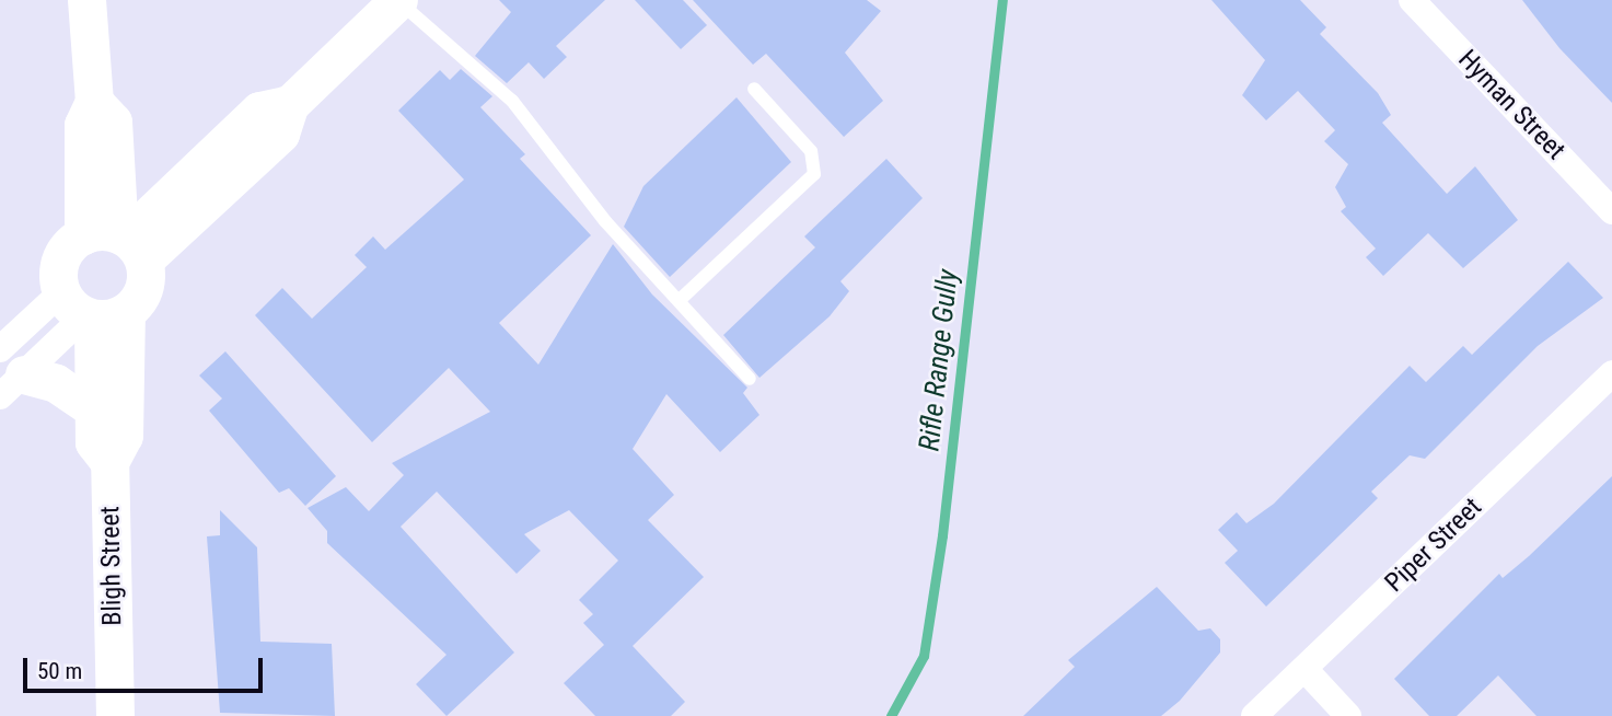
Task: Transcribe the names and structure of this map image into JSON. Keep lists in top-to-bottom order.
{
  "streets": {
    "street": ["Hyman Street", "Piper Street", "Bligh Street"]
  },
  "water": ["Rifle Range Gully"],
  "scale_bar": "50 m"
}
